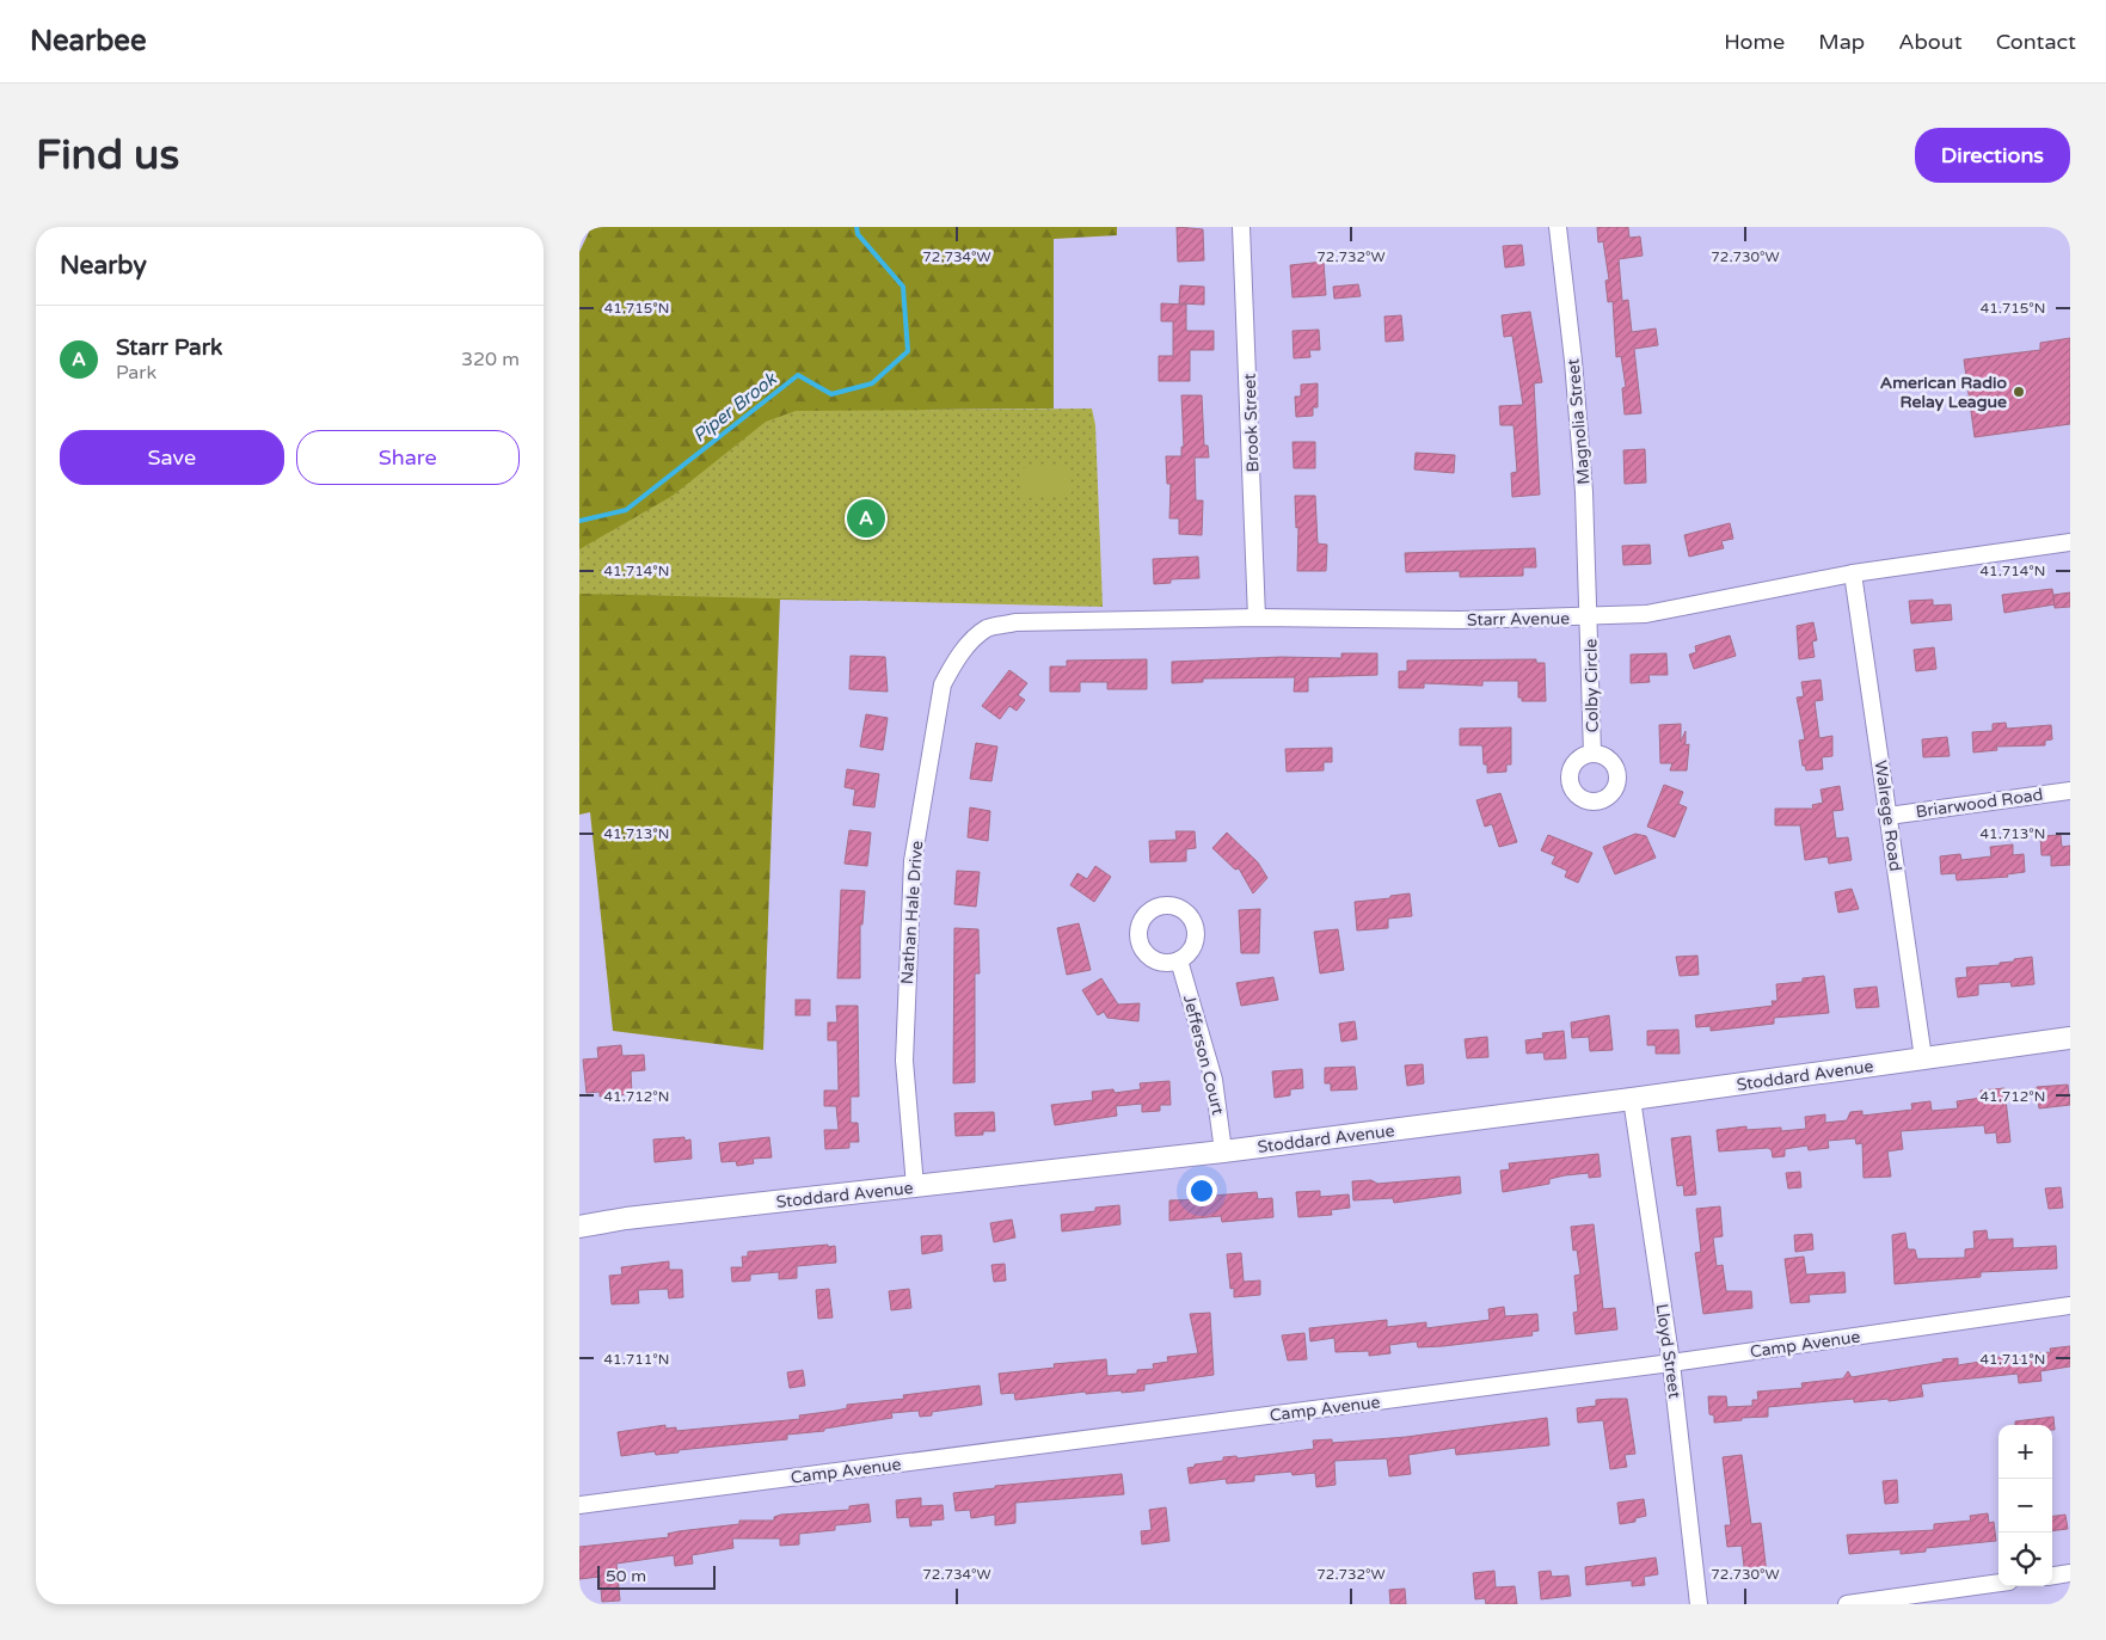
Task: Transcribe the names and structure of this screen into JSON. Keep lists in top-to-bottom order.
{
  "streets": {
    "street": [
      "Magnolia Street",
      "Brook Street",
      "Starr Avenue",
      "Colby Circle",
      "Briarwood Road",
      "Walrege Road",
      "Nathan Hale Drive",
      "Jefferson Court",
      "Stoddard Avenue",
      "Camp Avenue",
      "Lloyd Street"
    ]
  },
  "crossings": [
    ["Magnolia Street", "Starr Avenue"],
    ["Magnolia Street", "Colby Circle"],
    ["Brook Street", "Starr Avenue"],
    ["Starr Avenue", "Colby Circle"],
    ["Starr Avenue", "Walrege Road"],
    ["Starr Avenue", "Nathan Hale Drive"],
    ["Briarwood Road", "Walrege Road"],
    ["Walrege Road", "Stoddard Avenue"],
    ["Nathan Hale Drive", "Stoddard Avenue"],
    ["Jefferson Court", "Stoddard Avenue"],
    ["Stoddard Avenue", "Lloyd Street"],
    ["Camp Avenue", "Lloyd Street"]
  ],
  "water": ["Piper Brook"],
  "places": ["American Radio Relay League"],
  "scale_bar": "50 m",
  "page": {
    "header": "Nearbee",
    "nav": [
      "Home",
      "Map",
      "About",
      "Contact"
    ],
    "buttons": [
      "Directions",
      ["Save", "Share"]
    ],
    "title": "Find us",
    "heading": "Nearby",
    "list": [
      {
        "mark": "A",
        "name": "Starr Park",
        "note": "Park",
        "value": "320 m"
      }
    ],
    "pins": "A",
    "map_buttons": ["+", "−"],
    "scale": "50 m"
  },
  "coordinates": [
    "72.734°W",
    "72.732°W",
    "72.730°W",
    "41.715°N",
    "41.714°N",
    "41.713°N",
    "41.712°N",
    "41.711°N"
  ]
}
